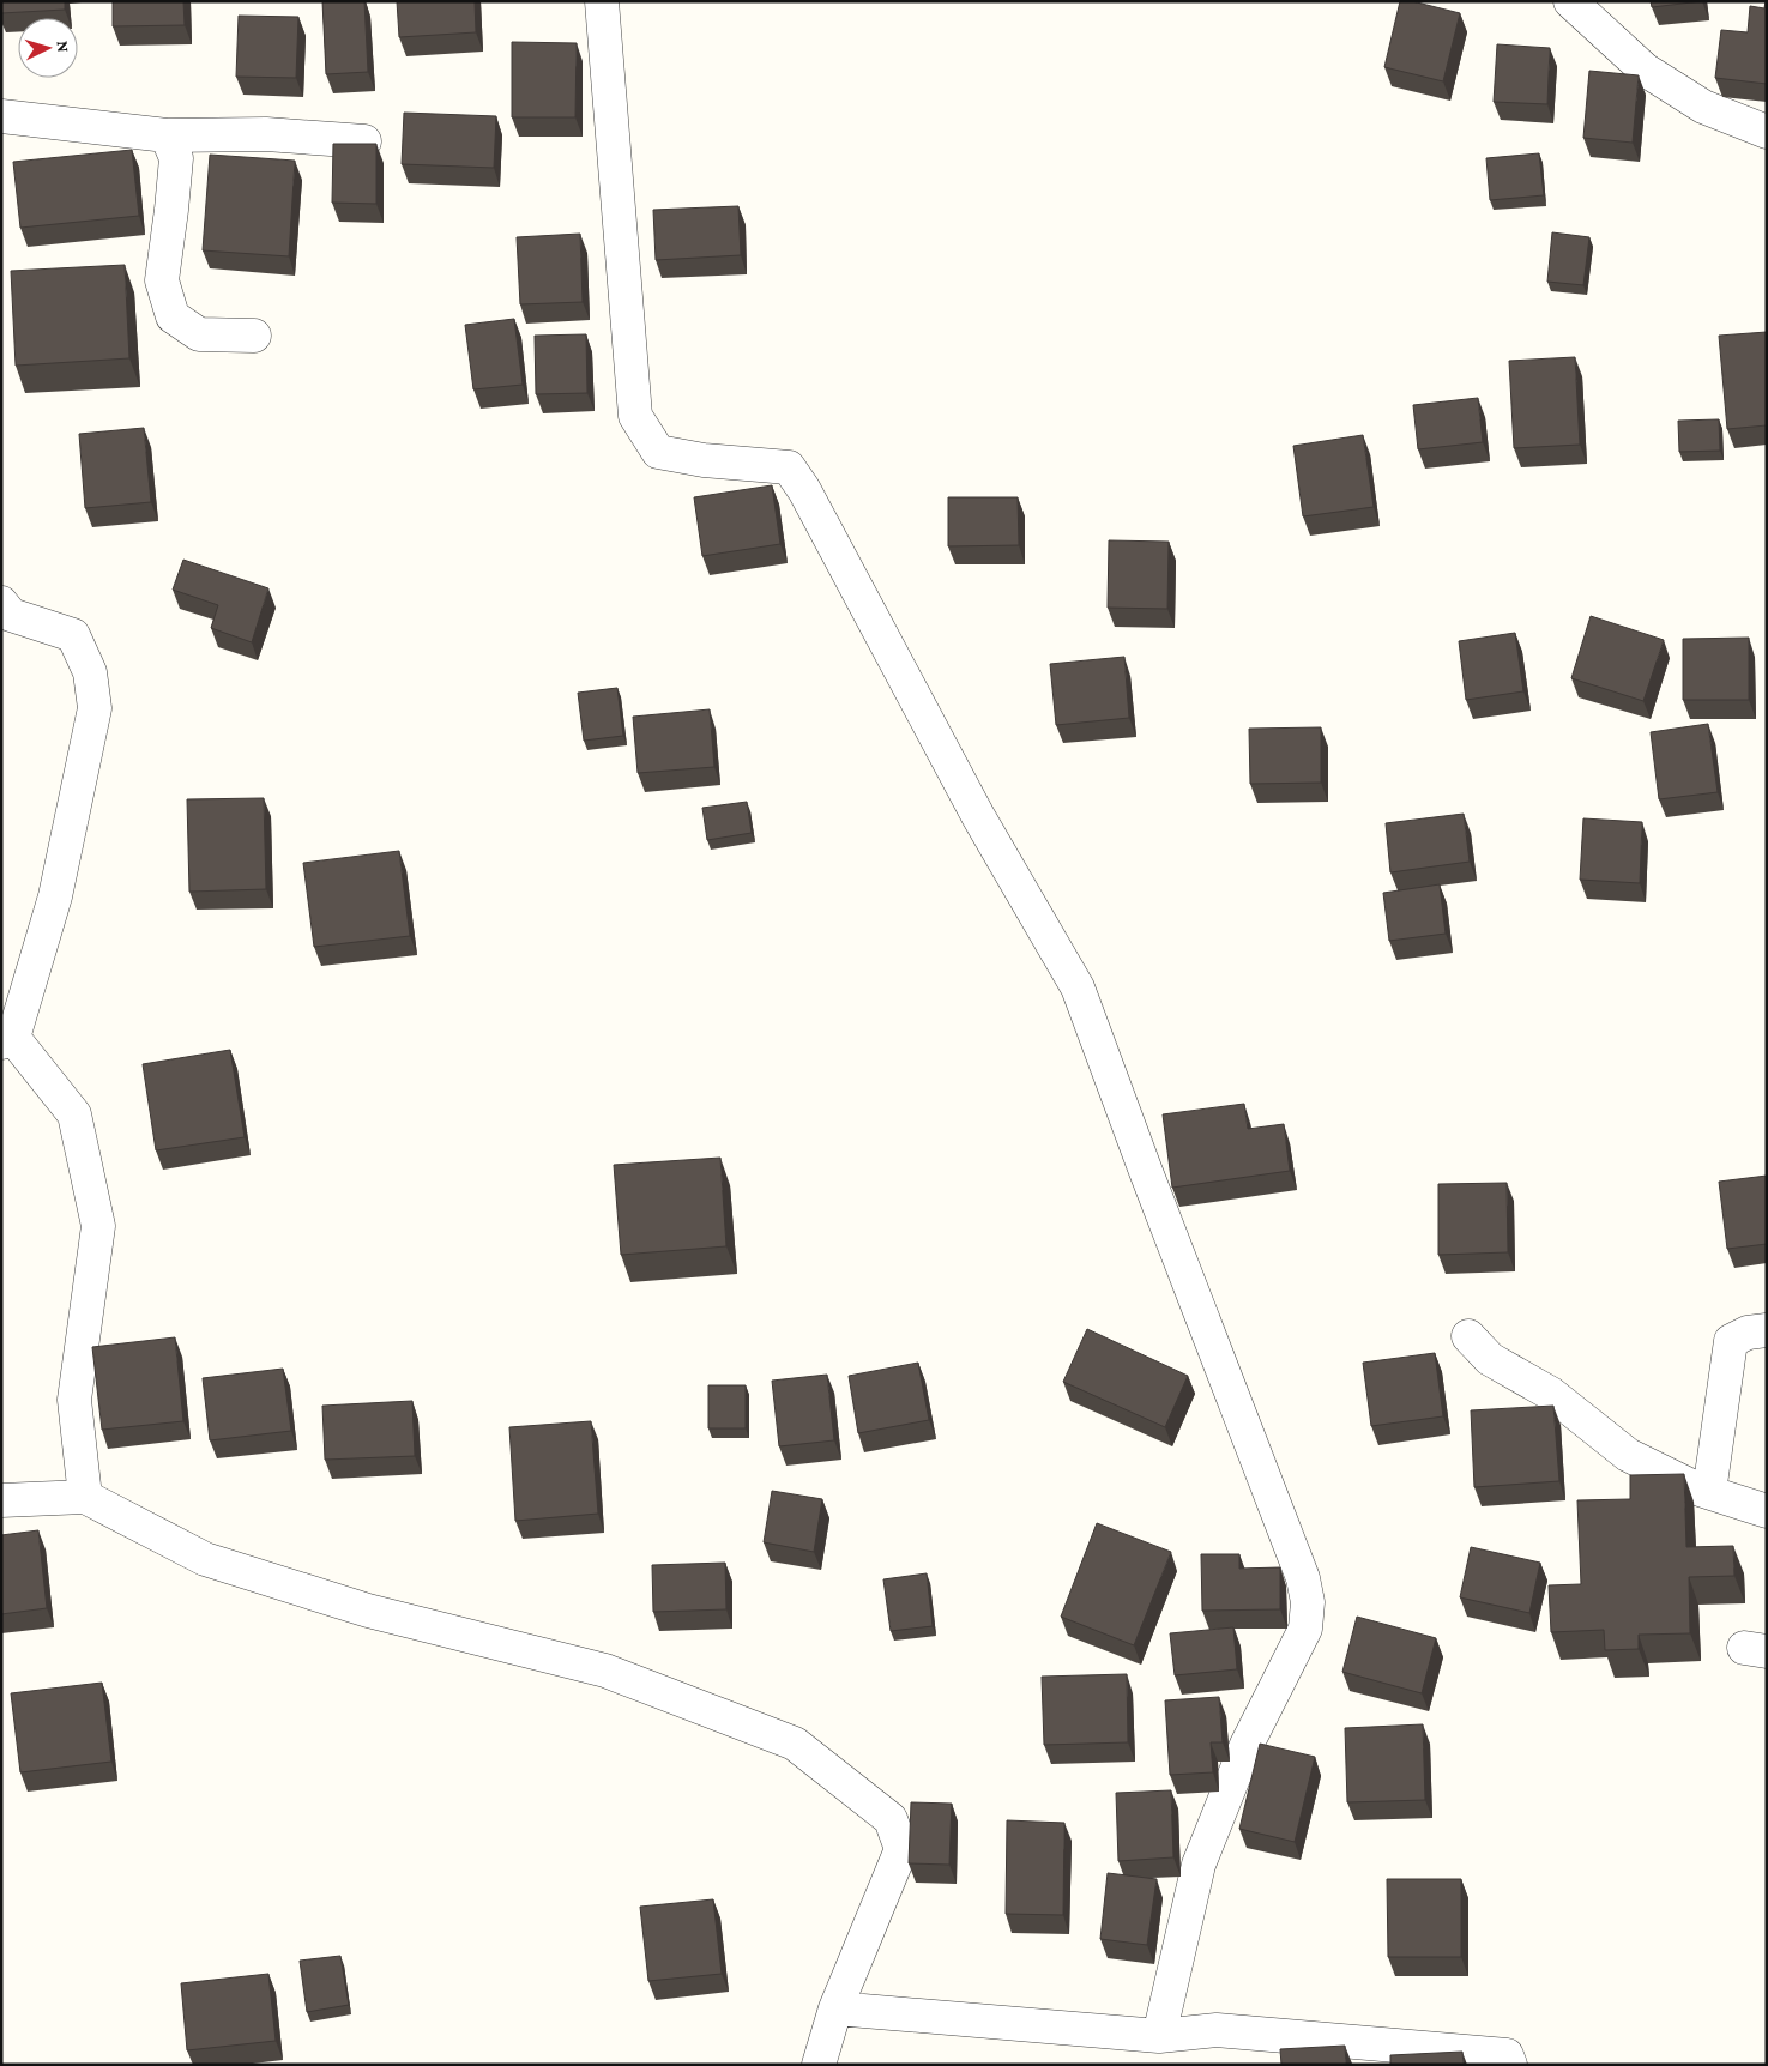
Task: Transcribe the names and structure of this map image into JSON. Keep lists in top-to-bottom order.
{
  "north": "right"
}
